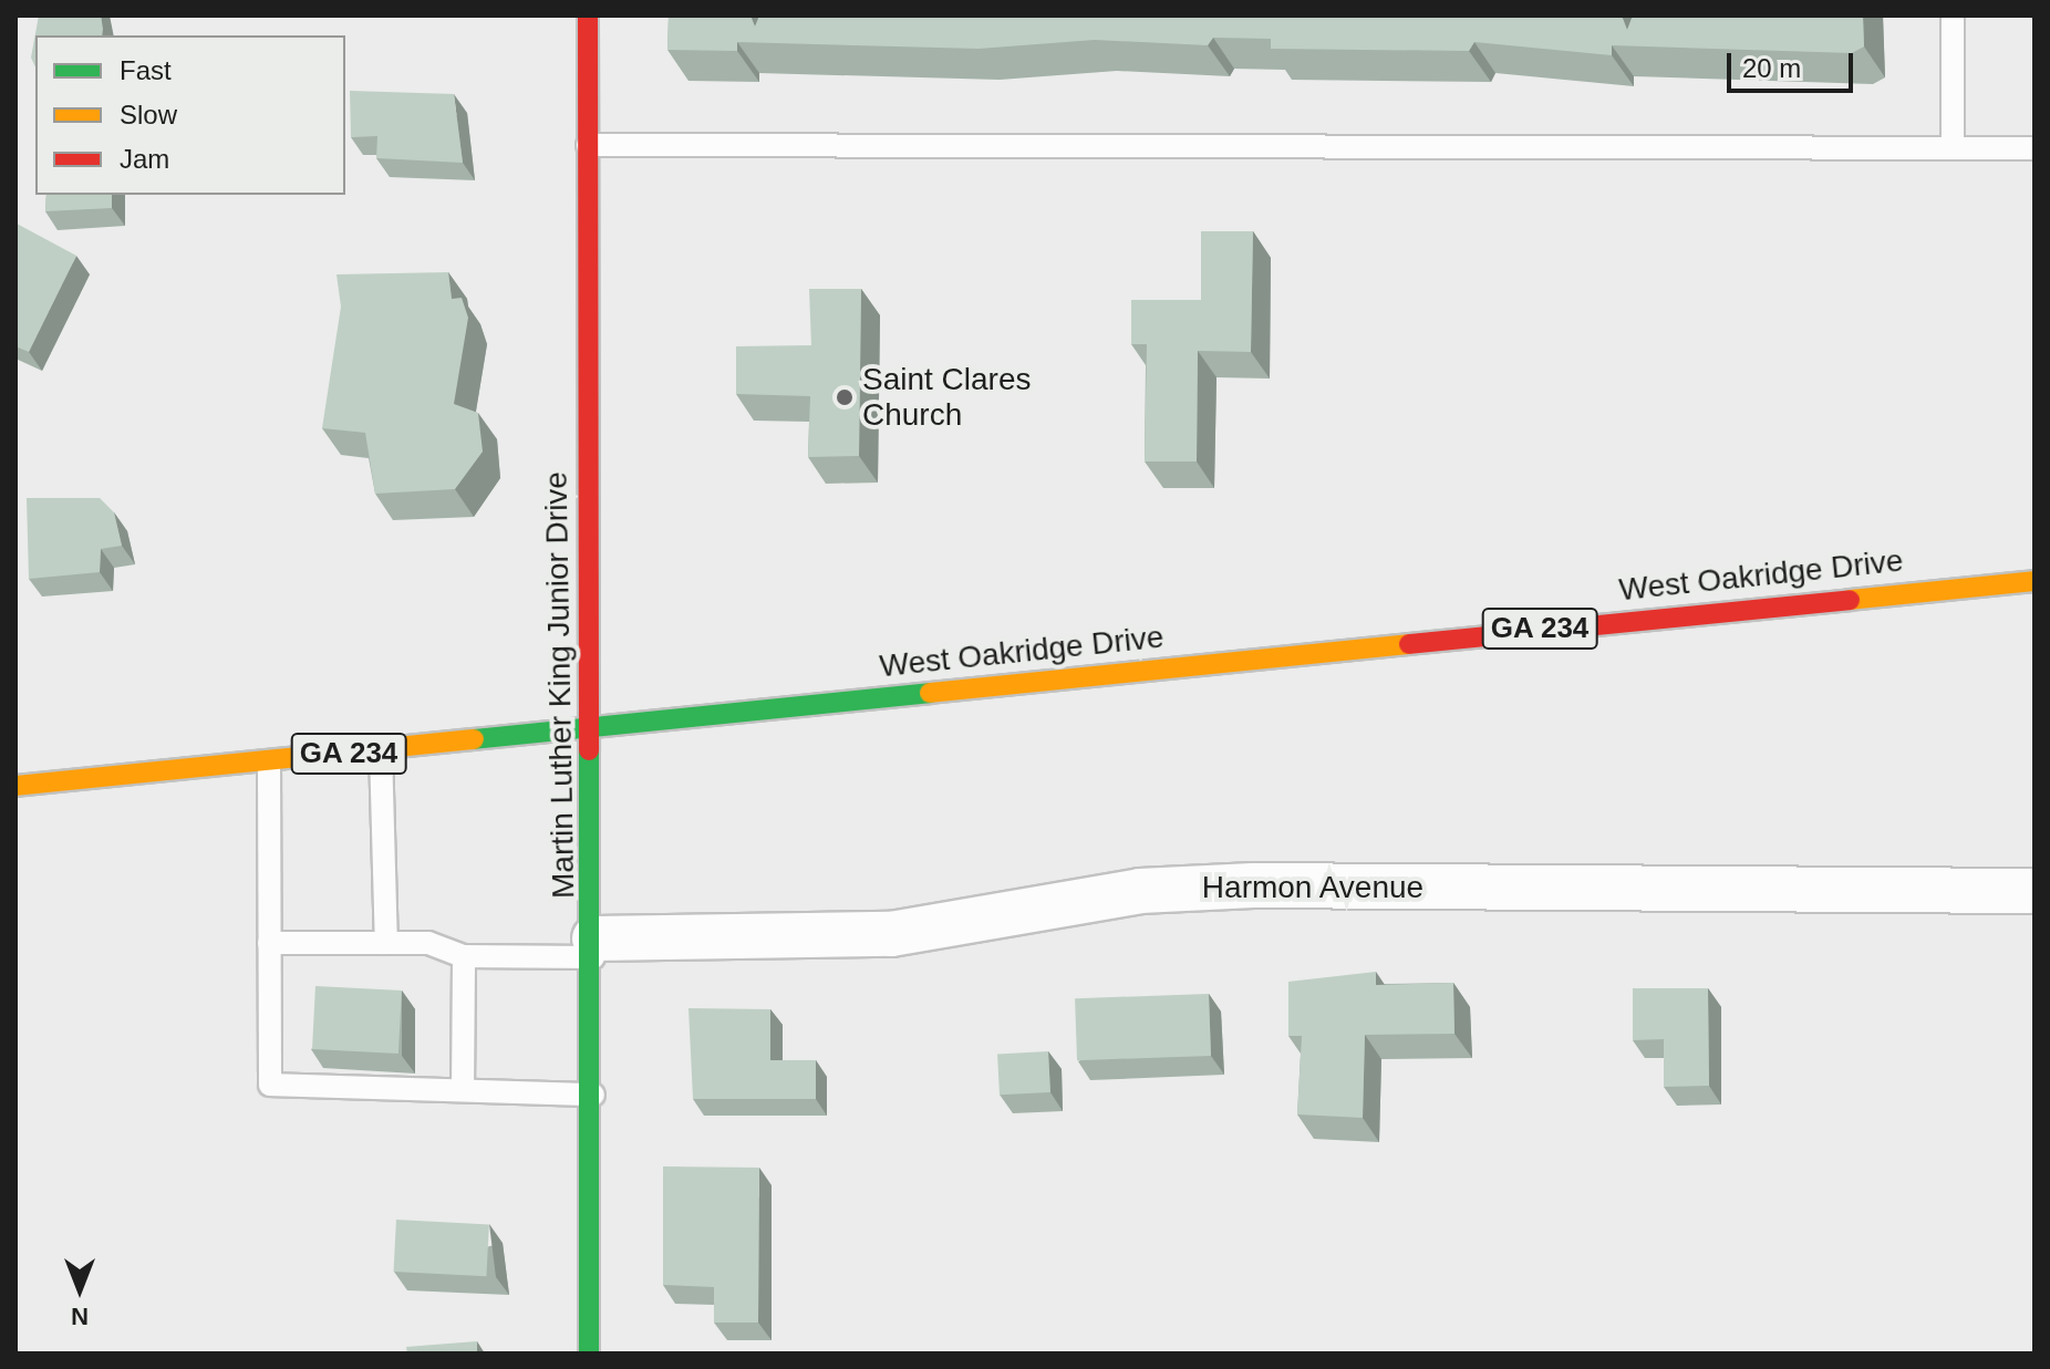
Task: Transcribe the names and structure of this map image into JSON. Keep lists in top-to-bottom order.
{
  "streets": {
    "main road": ["West Oakridge Drive", "GA 234", "Martin Luther King Junior Drive"],
    "street": ["Harmon Avenue"]
  },
  "crossings": [
    ["West Oakridge Drive", "Martin Luther King Junior Drive"],
    ["Martin Luther King Junior Drive", "Harmon Avenue"]
  ],
  "places": ["Saint Clares Church"],
  "legend": ["Fast", "Slow", "Jam"],
  "scale_bar": "20 m",
  "north": "bottom"
}
